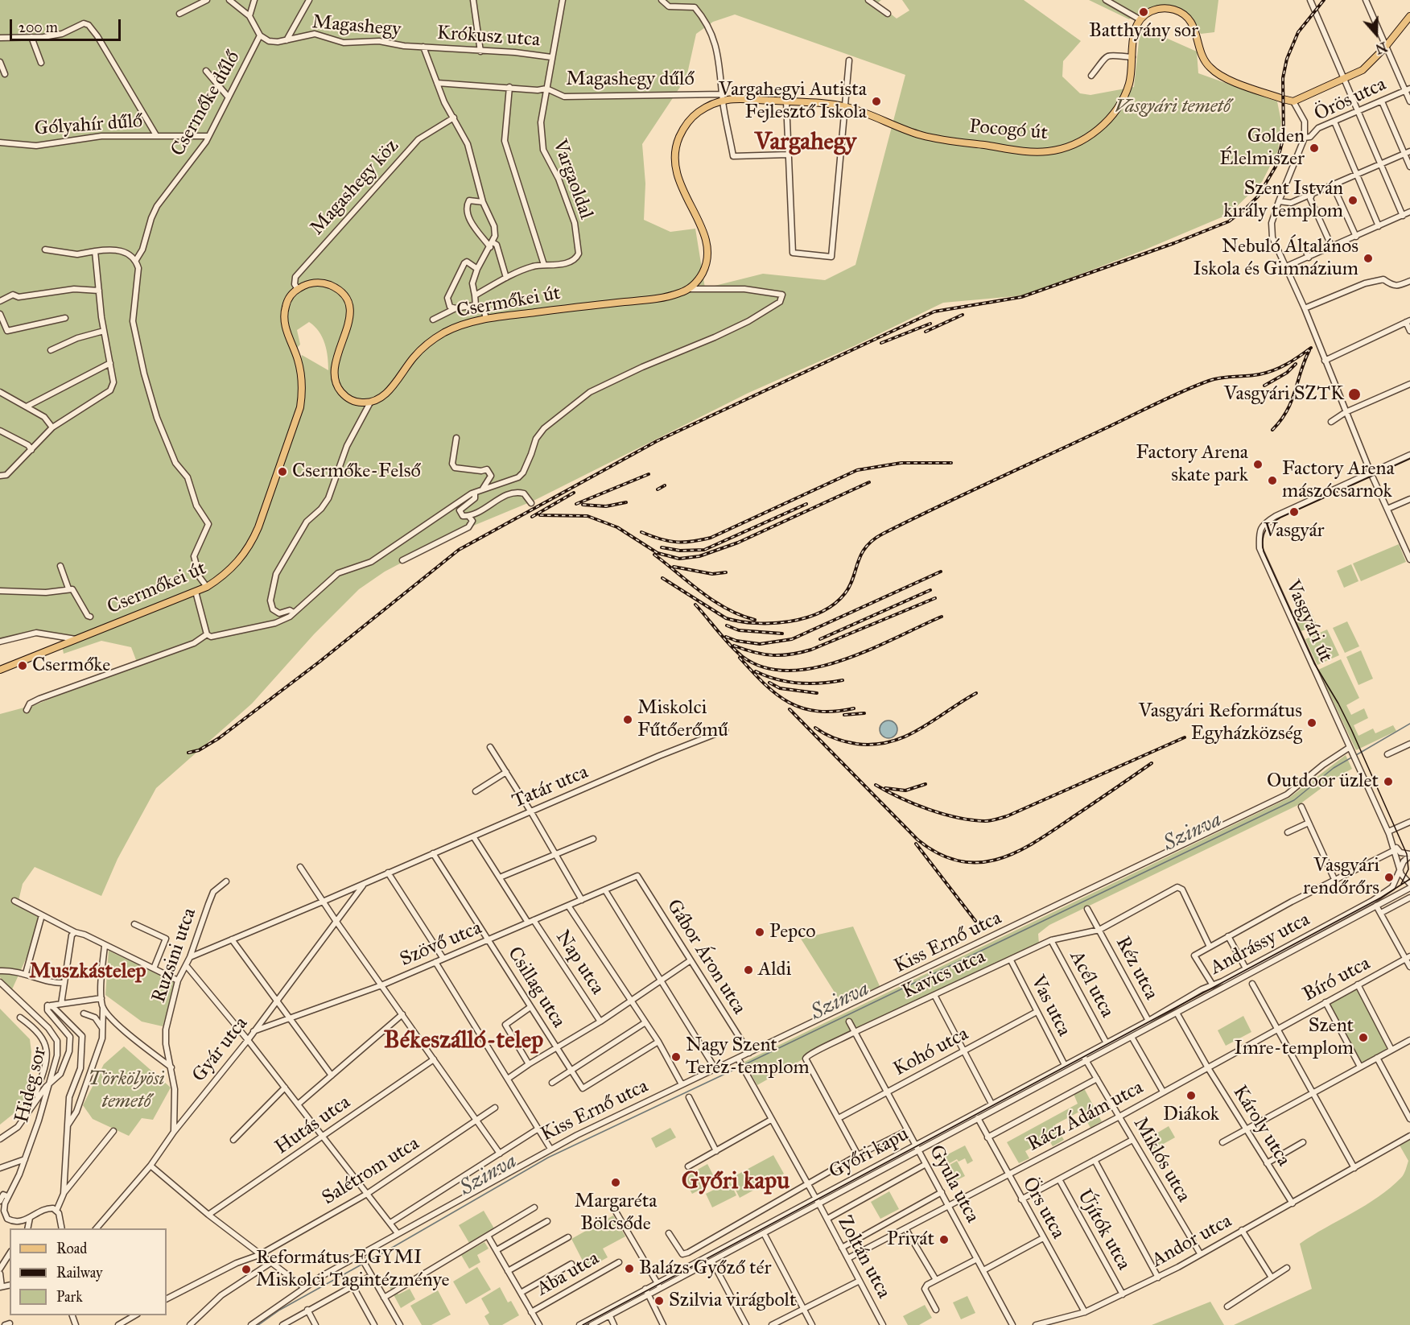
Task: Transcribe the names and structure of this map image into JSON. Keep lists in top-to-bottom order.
{
  "streets": {
    "main road": ["Pocogó út", "Csermőkei út"],
    "street": [
      "Magashegy",
      "Krókusz utca",
      "Magashegy dűlő",
      "Örös utca",
      "Csermőke dűlő",
      "Gólyahír dűlő",
      "Vargaoldal",
      "Magashegy köz",
      "Vasgyári út",
      "Tatár utca",
      "Kiss Ernő utca",
      "Szövő utca",
      "Andrássy utca",
      "Ruzsini utca",
      "Gábor Áron utca",
      "Nap utca",
      "Réz utca",
      "Kavics utca",
      "Bíró utca",
      "Acél utca",
      "Csillag utca",
      "Vas utca",
      "Gyár utca",
      "Kohó utca",
      "Hideg sor",
      "Rácz Ádám utca",
      "Hutás utca",
      "Károly utca",
      "Győri kapu",
      "Miklós utca",
      "Salétrom utca",
      "Gyula utca",
      "Örs utca",
      "Újítók utca",
      "Andor utca",
      "Zoltán utca",
      "Aba utca"
    ]
  },
  "crossings": [
    ["Magashegy", "Krókusz utca"],
    ["Magashegy", "Csermőke dűlő"],
    ["Krókusz utca", "Vargaoldal"],
    ["Magashegy dűlő", "Vargaoldal"],
    ["Csermőke dűlő", "Gólyahír dűlő"],
    ["Magashegy köz", "Csermőkei út"],
    ["Vasgyári út", "Kiss Ernő utca"],
    ["Vasgyári út", "Andrássy utca"],
    ["Tatár utca", "Ruzsini utca"],
    ["Tatár utca", "Nap utca"],
    ["Tatár utca", "Csillag utca"],
    ["Tatár utca", "Gyár utca"],
    ["Kiss Ernő utca", "Gábor Áron utca"],
    ["Kiss Ernő utca", "Zoltán utca"],
    ["Szövő utca", "Gábor Áron utca"],
    ["Szövő utca", "Nap utca"],
    ["Szövő utca", "Csillag utca"],
    ["Szövő utca", "Gyár utca"],
    ["Andrássy utca", "Károly utca"],
    ["Andrássy utca", "Győri kapu"],
    ["Ruzsini utca", "Gyár utca"],
    ["Réz utca", "Kavics utca"],
    ["Réz utca", "Győri kapu"],
    ["Kavics utca", "Acél utca"],
    ["Kavics utca", "Vas utca"],
    ["Kavics utca", "Kohó utca"],
    ["Kavics utca", "Gyula utca"],
    ["Bíró utca", "Rácz Ádám utca"],
    ["Acél utca", "Győri kapu"],
    ["Vas utca", "Kohó utca"],
    ["Vas utca", "Győri kapu"],
    ["Kohó utca", "Gyula utca"],
    ["Rácz Ádám utca", "Károly utca"],
    ["Rácz Ádám utca", "Miklós utca"],
    ["Rácz Ádám utca", "Gyula utca"],
    ["Rácz Ádám utca", "Örs utca"],
    ["Rácz Ádám utca", "Zoltán utca"],
    ["Károly utca", "Győri kapu"],
    ["Károly utca", "Andor utca"],
    ["Győri kapu", "Miklós utca"],
    ["Győri kapu", "Gyula utca"],
    ["Győri kapu", "Örs utca"],
    ["Győri kapu", "Zoltán utca"],
    ["Miklós utca", "Andor utca"],
    ["Örs utca", "Andor utca"],
    ["Újítók utca", "Andor utca"]
  ],
  "districts": [
    "Vargahegy",
    "Muszkástelep",
    "Békeszálló-telep",
    "Győri kapu"
  ],
  "water": ["Szinva"],
  "parks": ["Vasgyári temető", "Törkölyösi temető"],
  "places": [
    "Batthyány sor",
    "Vargahegyi Autista Fejlesztő Iskola",
    "Golden Élelmiszer",
    "Szent István király templom",
    "Nebuló Általános Iskola és Gimnázium",
    "Vasgyári SZTK",
    "Factory Arena skate park",
    "Csermőke-Felső",
    "Factory Arena mászócsarnok",
    "Vasgyár",
    "Csermőke",
    "Miskolci Fűtőerőmű",
    "Vasgyári Református Egyházközség",
    "Outdoor üzlet",
    "Vasgyári rendőrőrs",
    "Pepco",
    "Aldi",
    "Szent Imre-templom",
    "Nagy Szent Teréz-templom",
    "Diákok",
    "Margaréta Bölcsőde",
    "Privát",
    "Balázs Győző tér",
    "Református EGYMI Miskolci Tagintézménye",
    "Szilvia virágbolt"
  ],
  "legend": ["Road", "Railway", "Park"],
  "scale_bar": "200 m",
  "north": "bottom"
}
